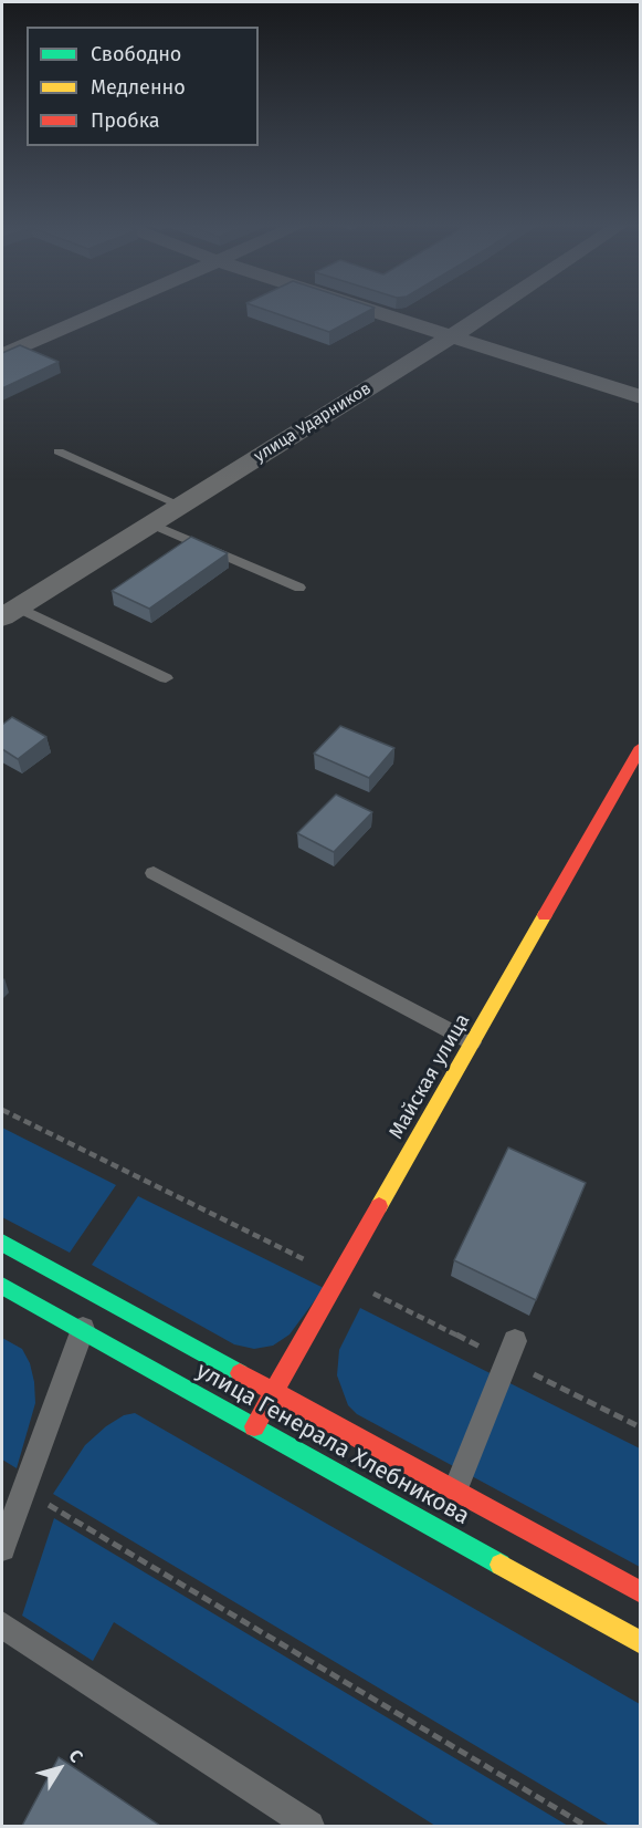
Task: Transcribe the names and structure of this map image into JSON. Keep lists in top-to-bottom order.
{
  "streets": {
    "street": ["улица Ударников", "Майская улица", "улица Генерала Хлебникова"]
  },
  "crossings": [
    ["Майская улица", "улица Генерала Хлебникова"]
  ],
  "legend": ["Свободно", "Медленно", "Пробка"],
  "north": "top right"
}
